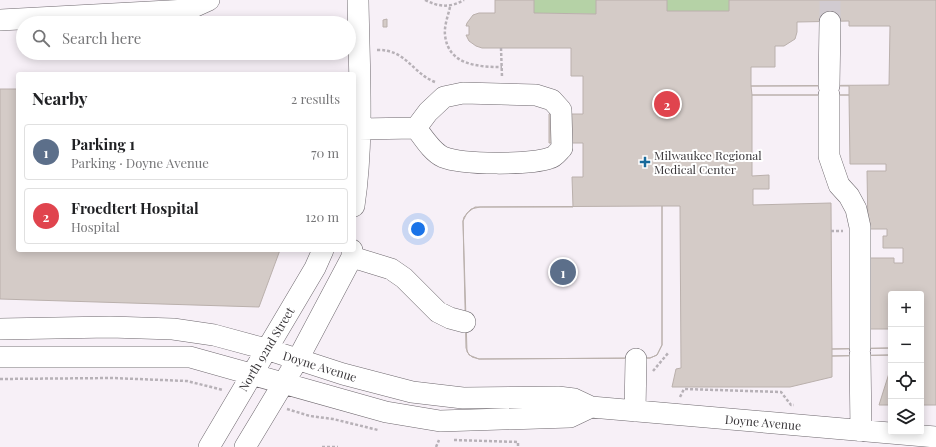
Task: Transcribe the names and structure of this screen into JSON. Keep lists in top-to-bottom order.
{
  "streets": {
    "street": ["North 92nd Street", "Doyne Avenue"]
  },
  "crossings": [
    ["North 92nd Street", "Doyne Avenue"]
  ],
  "places": {
    "health": ["Milwaukee Regional Medical Center"]
  },
  "page": {
    "search": "Search here",
    "heading": ["Nearby", "2 results"],
    "pins": ["2", "1"],
    "list": [
      {
        "mark": "1",
        "name": "Parking 1",
        "note": "Parking · Doyne Avenue",
        "value": "70 m"
      },
      {
        "mark": "2",
        "name": "Froedtert Hospital",
        "note": "Hospital",
        "value": "120 m"
      }
    ],
    "map_buttons": ["+", "−"]
  }
}
